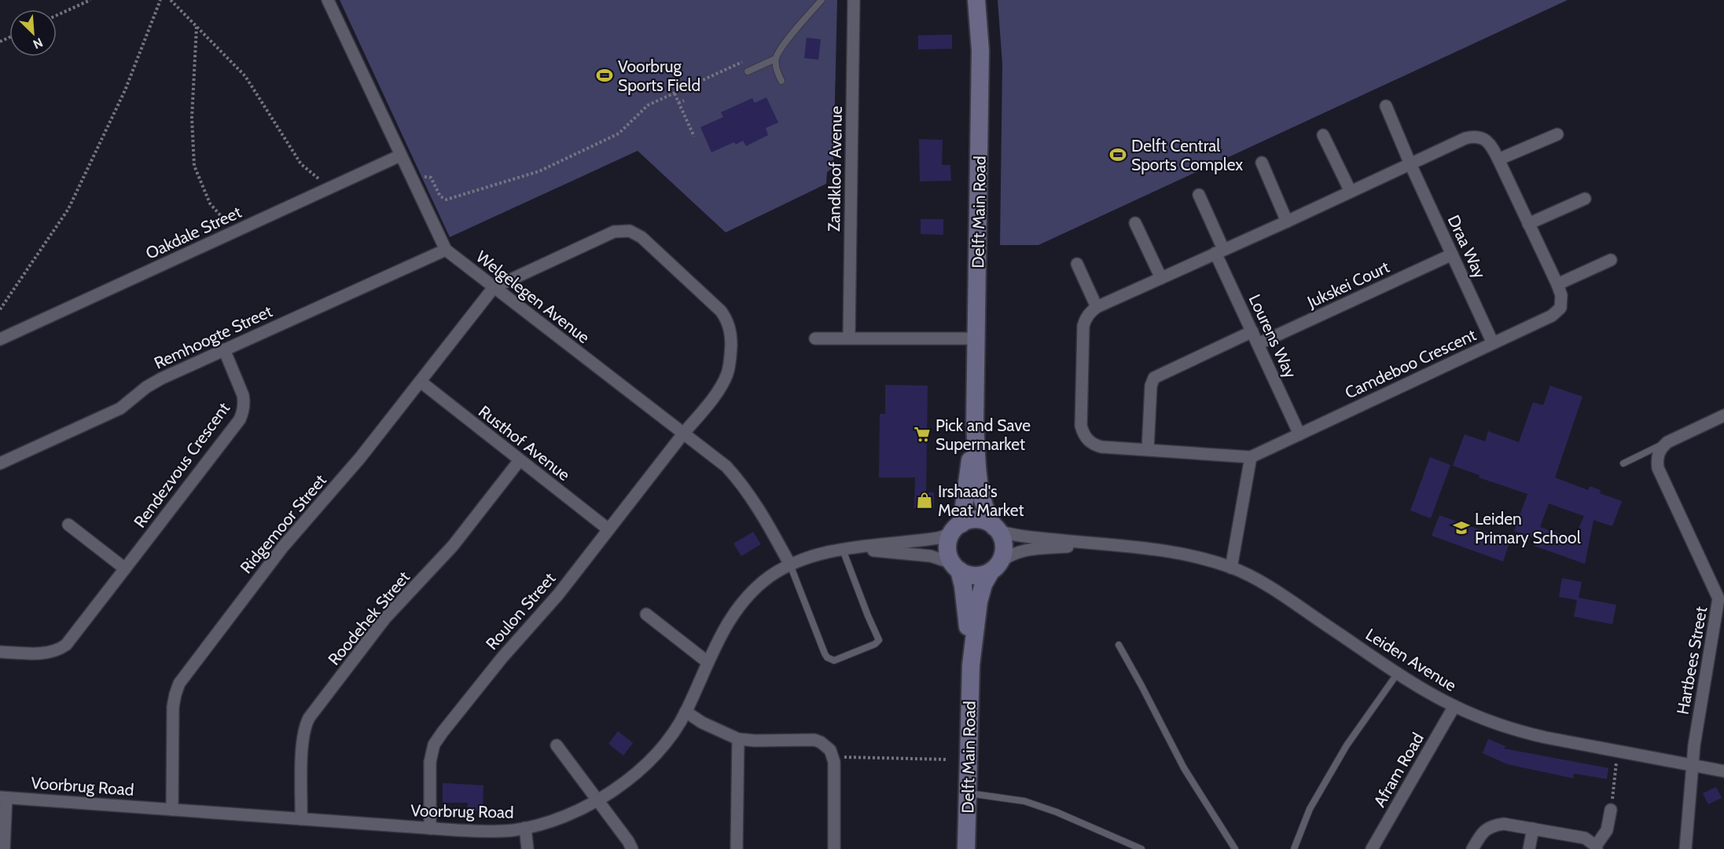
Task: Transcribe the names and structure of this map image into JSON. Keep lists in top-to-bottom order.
{
  "streets": {
    "street": [
      "Zandkloof Avenue",
      "Delft Main Road",
      "Oakdale Street",
      "Draa Way",
      "Jukskei Court",
      "Welgelegen Avenue",
      "Lourens Way",
      "Remhoogte Street",
      "Camdeboo Crescent",
      "Rusthof Avenue",
      "Rendezvous Crescent",
      "Ridgemoor Street",
      "Roulon Street",
      "Roodehek Street",
      "Leiden Avenue",
      "Hartbees Street",
      "Afram Road",
      "Voorbrug Road"
    ]
  },
  "crossings": [
    ["Delft Main Road", "Leiden Avenue"],
    ["Delft Main Road", "Voorbrug Road"],
    ["Oakdale Street", "Welgelegen Avenue"],
    ["Draa Way", "Jukskei Court"],
    ["Draa Way", "Camdeboo Crescent"],
    ["Jukskei Court", "Lourens Way"],
    ["Welgelegen Avenue", "Remhoogte Street"],
    ["Welgelegen Avenue", "Ridgemoor Street"],
    ["Welgelegen Avenue", "Roulon Street"],
    ["Welgelegen Avenue", "Voorbrug Road"],
    ["Lourens Way", "Camdeboo Crescent"],
    ["Remhoogte Street", "Rendezvous Crescent"],
    ["Rusthof Avenue", "Ridgemoor Street"],
    ["Rusthof Avenue", "Roulon Street"],
    ["Rusthof Avenue", "Roodehek Street"],
    ["Ridgemoor Street", "Roulon Street"],
    ["Ridgemoor Street", "Voorbrug Road"],
    ["Roulon Street", "Voorbrug Road"],
    ["Roodehek Street", "Voorbrug Road"],
    ["Leiden Avenue", "Hartbees Street"],
    ["Leiden Avenue", "Afram Road"],
    ["Leiden Avenue", "Voorbrug Road"]
  ],
  "places": {
    "sports": ["Voorbrug Sports Field", "Delft Central Sports Complex"],
    "supermarket": ["Pick and Save Supermarket"],
    "shop": ["Irshaad's Meat Market"],
    "school or university": ["Leiden Primary School"]
  },
  "north": "bottom right"
}
